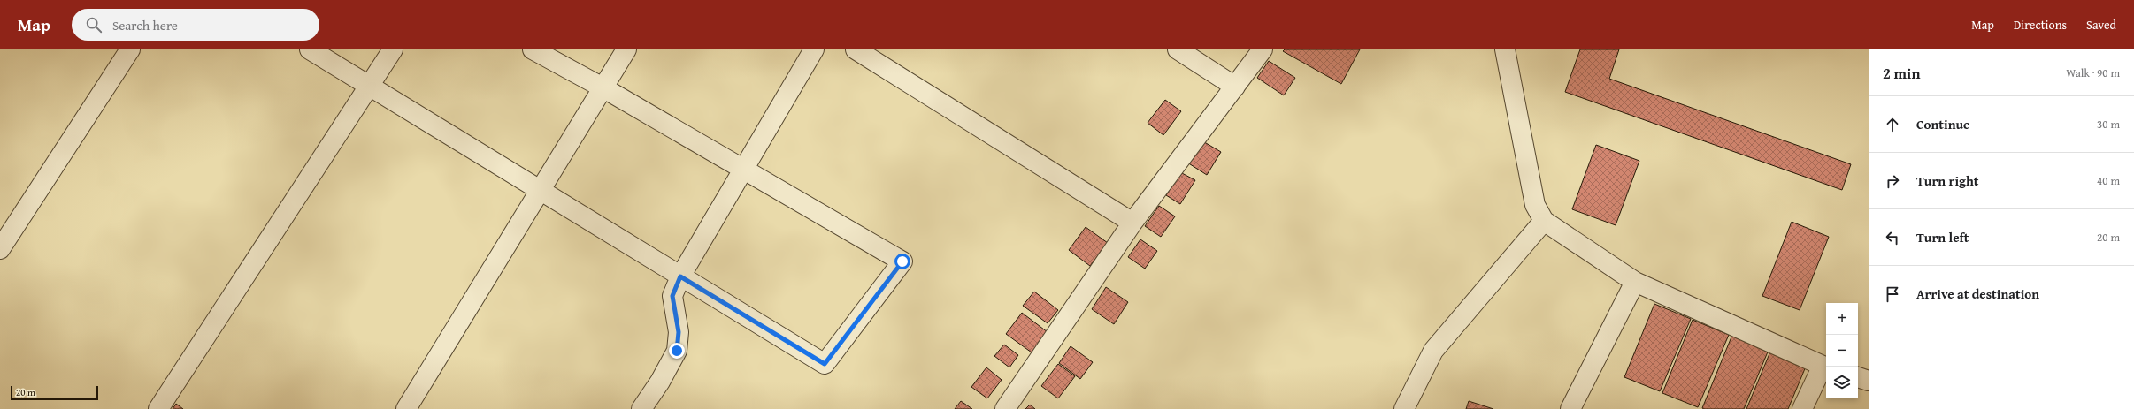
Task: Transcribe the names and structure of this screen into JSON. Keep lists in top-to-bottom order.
{
  "scale_bar": "20 m",
  "page": {
    "header": "Map",
    "search": "Search here",
    "nav": ["Map", "Directions", "Saved"],
    "heading": ["2 min", "Walk · 90 m"],
    "list": [
      ["Continue", "30 m"],
      ["Turn right", "40 m"],
      ["Turn left", "20 m"],
      "Arrive at destination"
    ],
    "map_buttons": ["+", "−"],
    "scale": "20 m"
  }
}
